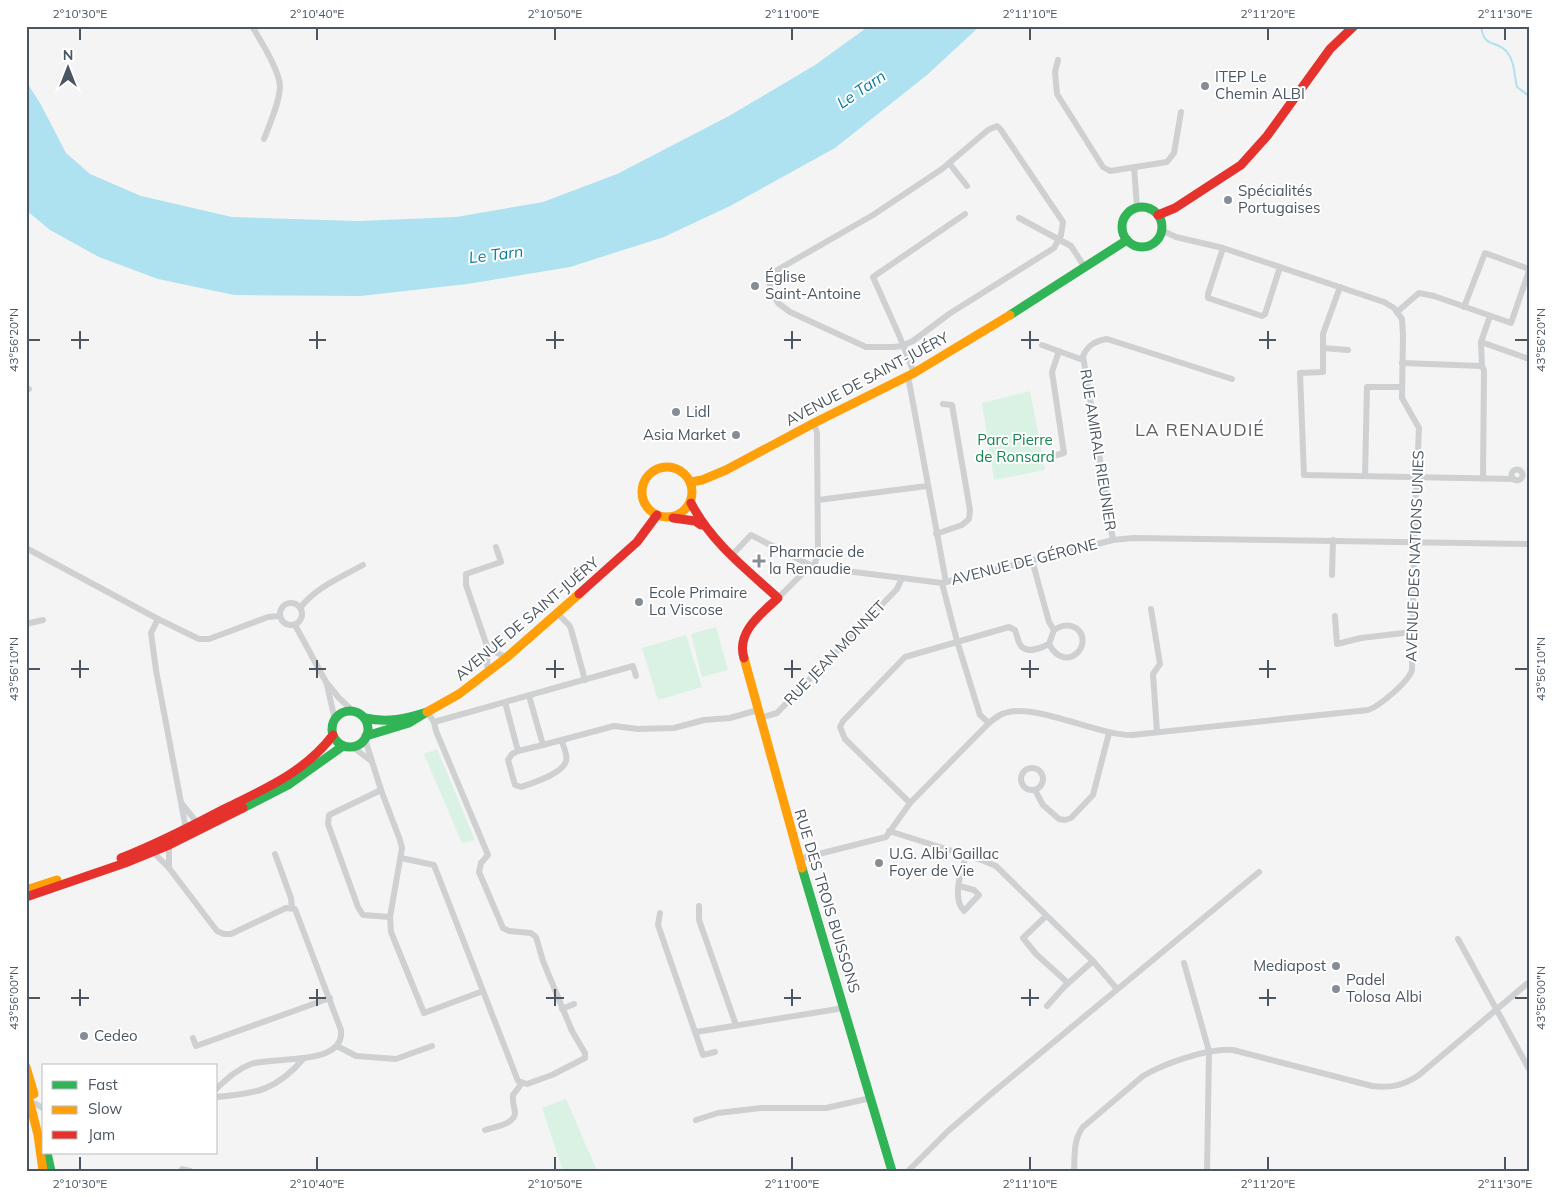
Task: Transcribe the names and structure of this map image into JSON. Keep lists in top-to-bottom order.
{
  "streets": {
    "main road": ["AVENUE DE SAINT-JUÉRY", "RUE DES TROIS BUISSONS"],
    "street": [
      "RUE AMIRAL RIEUNIER",
      "AVENUE DES NATIONS UNIES",
      "AVENUE DE GÉRONE",
      "RUE JEAN MONNET"
    ]
  },
  "crossings": [
    ["RUE AMIRAL RIEUNIER", "AVENUE DE GÉRONE"],
    ["AVENUE DES NATIONS UNIES", "AVENUE DE GÉRONE"],
    ["AVENUE DE GÉRONE", "RUE JEAN MONNET"],
    ["RUE JEAN MONNET", "RUE DES TROIS BUISSONS"]
  ],
  "districts": ["LA RENAUDIÉ"],
  "water": ["Le Tarn"],
  "parks": ["Parc Pierre de Ronsard"],
  "places": {
    "other": [
      "ITEP Le Chemin ALBI",
      "Spécialités Portugaises",
      "Église Saint-Antoine",
      "Lidl",
      "Asia Market",
      "Ecole Primaire La Viscose",
      "U.G. Albi Gaillac Foyer de Vie",
      "Mediapost",
      "Padel Tolosa Albi",
      "Cedeo"
    ],
    "health": ["Pharmacie de la Renaudie"]
  },
  "legend": ["Fast", "Slow", "Jam"],
  "north": "top",
  "coordinates": [
    "2°10'30\"E",
    "2°10'40\"E",
    "2°10'50\"E",
    "2°11'00\"E",
    "2°11'10\"E",
    "2°11'20\"E",
    "2°11'30\"E",
    "43°56'20\"N",
    "43°56'10\"N",
    "43°56'00\"N"
  ]
}
